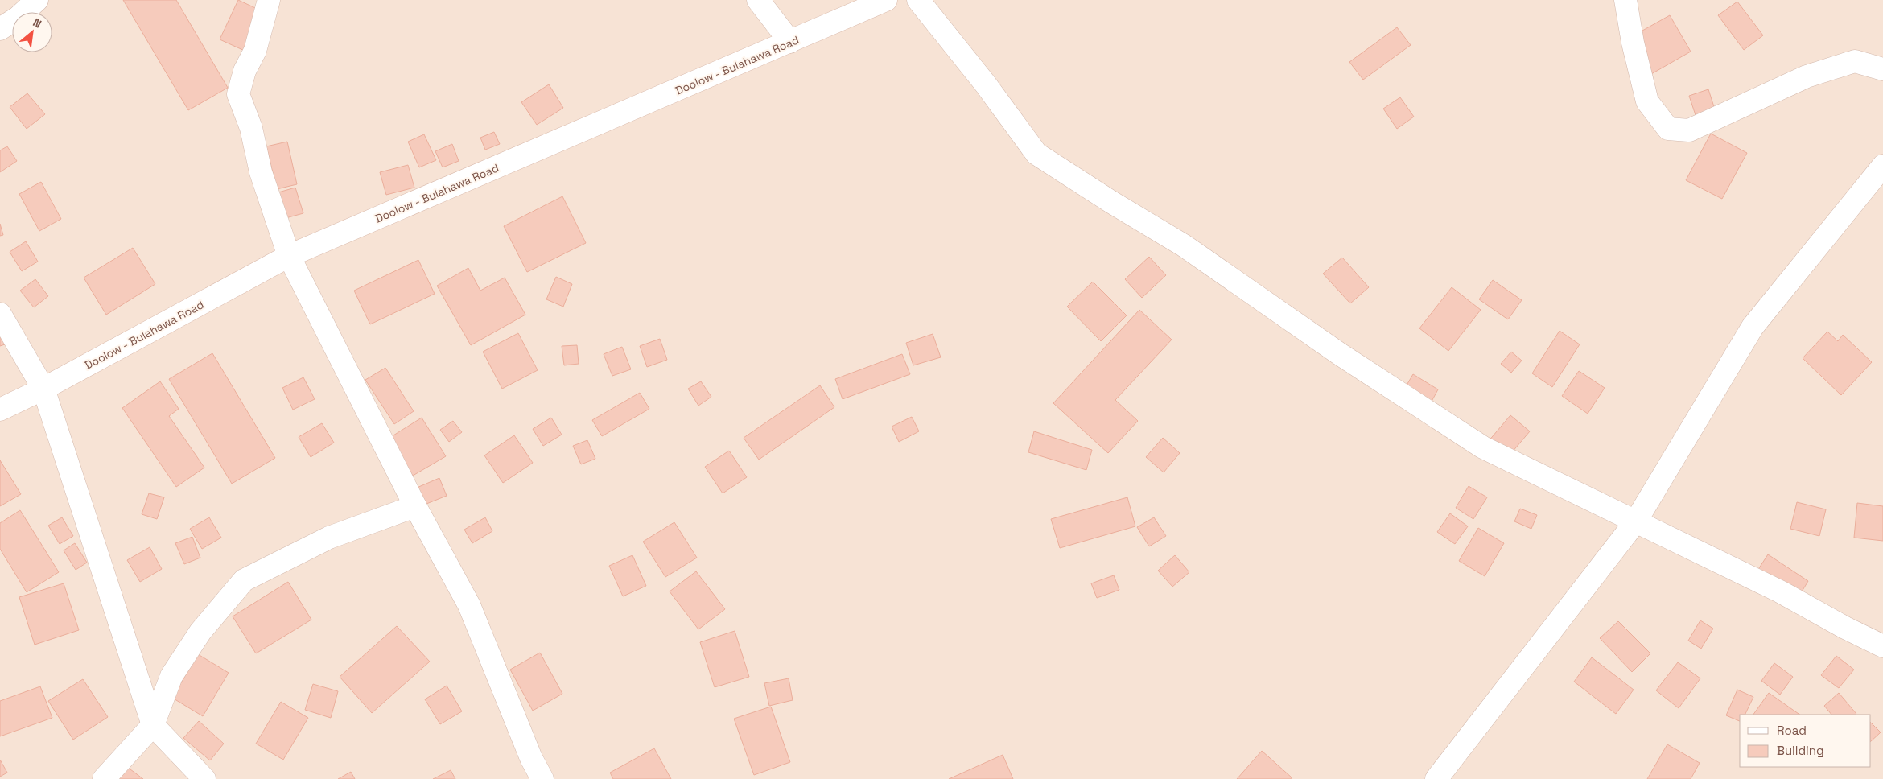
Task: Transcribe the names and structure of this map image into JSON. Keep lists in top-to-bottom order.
{
  "streets": {
    "street": ["Doolow - Bulahawa Road"]
  },
  "legend": ["Road", "Building"],
  "north": "top right"
}
